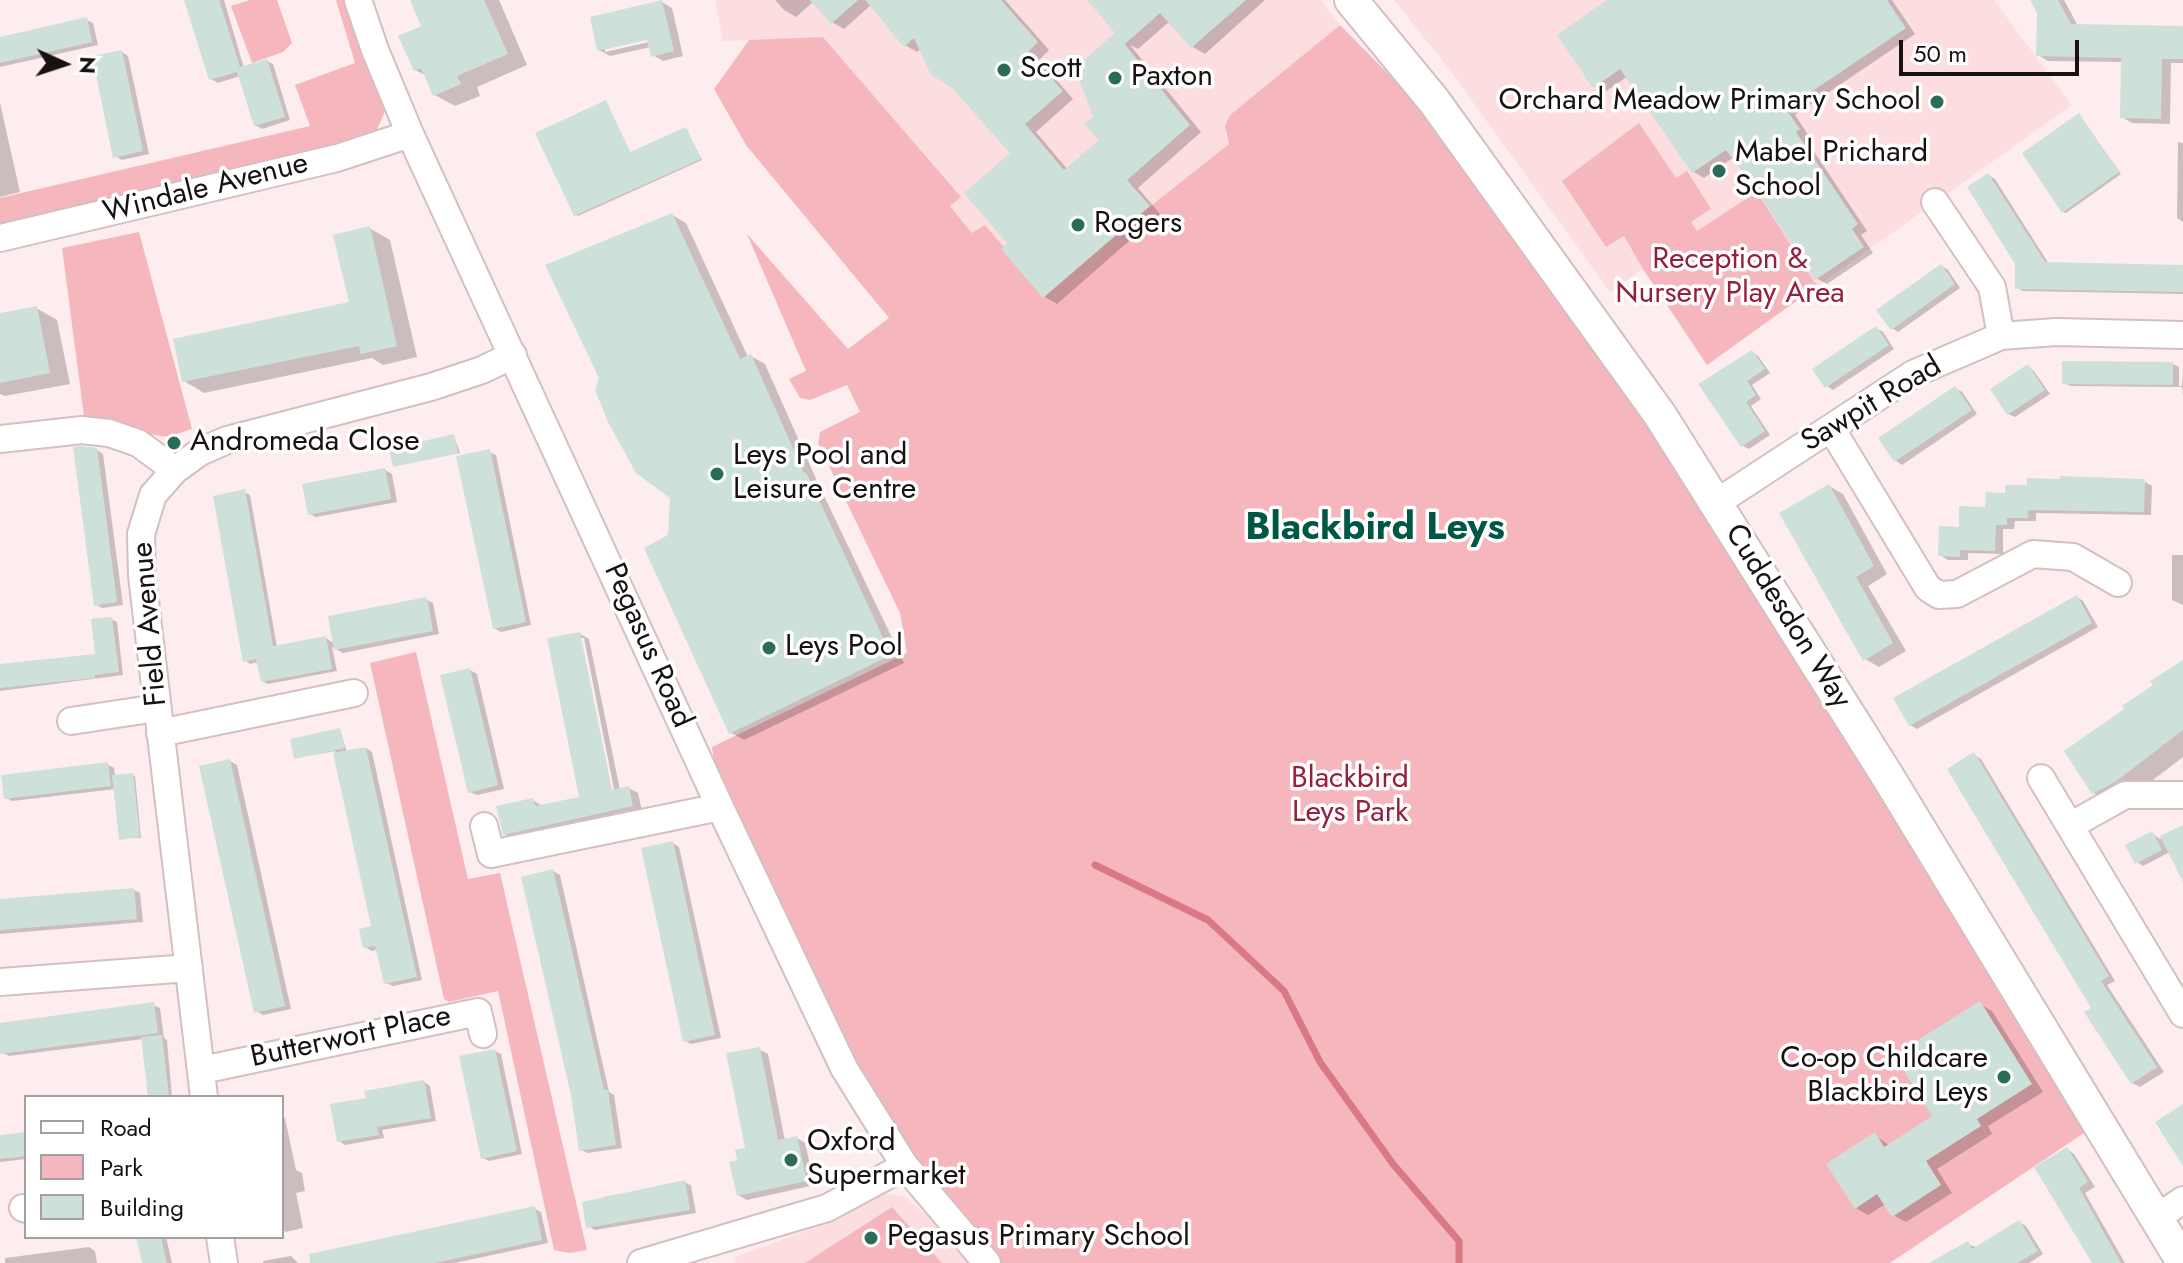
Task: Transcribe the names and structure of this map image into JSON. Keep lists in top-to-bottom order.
{
  "streets": {
    "street": [
      "Windale Avenue",
      "Sawpit Road",
      "Cuddesdon Way",
      "Field Avenue",
      "Pegasus Road",
      "Butterwort Place"
    ]
  },
  "crossings": [
    ["Windale Avenue", "Pegasus Road"],
    ["Sawpit Road", "Cuddesdon Way"],
    ["Field Avenue", "Pegasus Road"],
    ["Field Avenue", "Butterwort Place"]
  ],
  "districts": ["Blackbird Leys"],
  "parks": ["Reception & Nursery Play Area", "Blackbird Leys Park"],
  "places": [
    "Scott",
    "Paxton",
    "Orchard Meadow Primary School",
    "Mabel Prichard School",
    "Rogers",
    "Andromeda Close",
    "Leys Pool and Leisure Centre",
    "Leys Pool",
    "Co-op Childcare Blackbird Leys",
    "Oxford Supermarket",
    "Pegasus Primary School"
  ],
  "legend": ["Road", "Park", "Building"],
  "scale_bar": "50 m",
  "north": "right"
}
